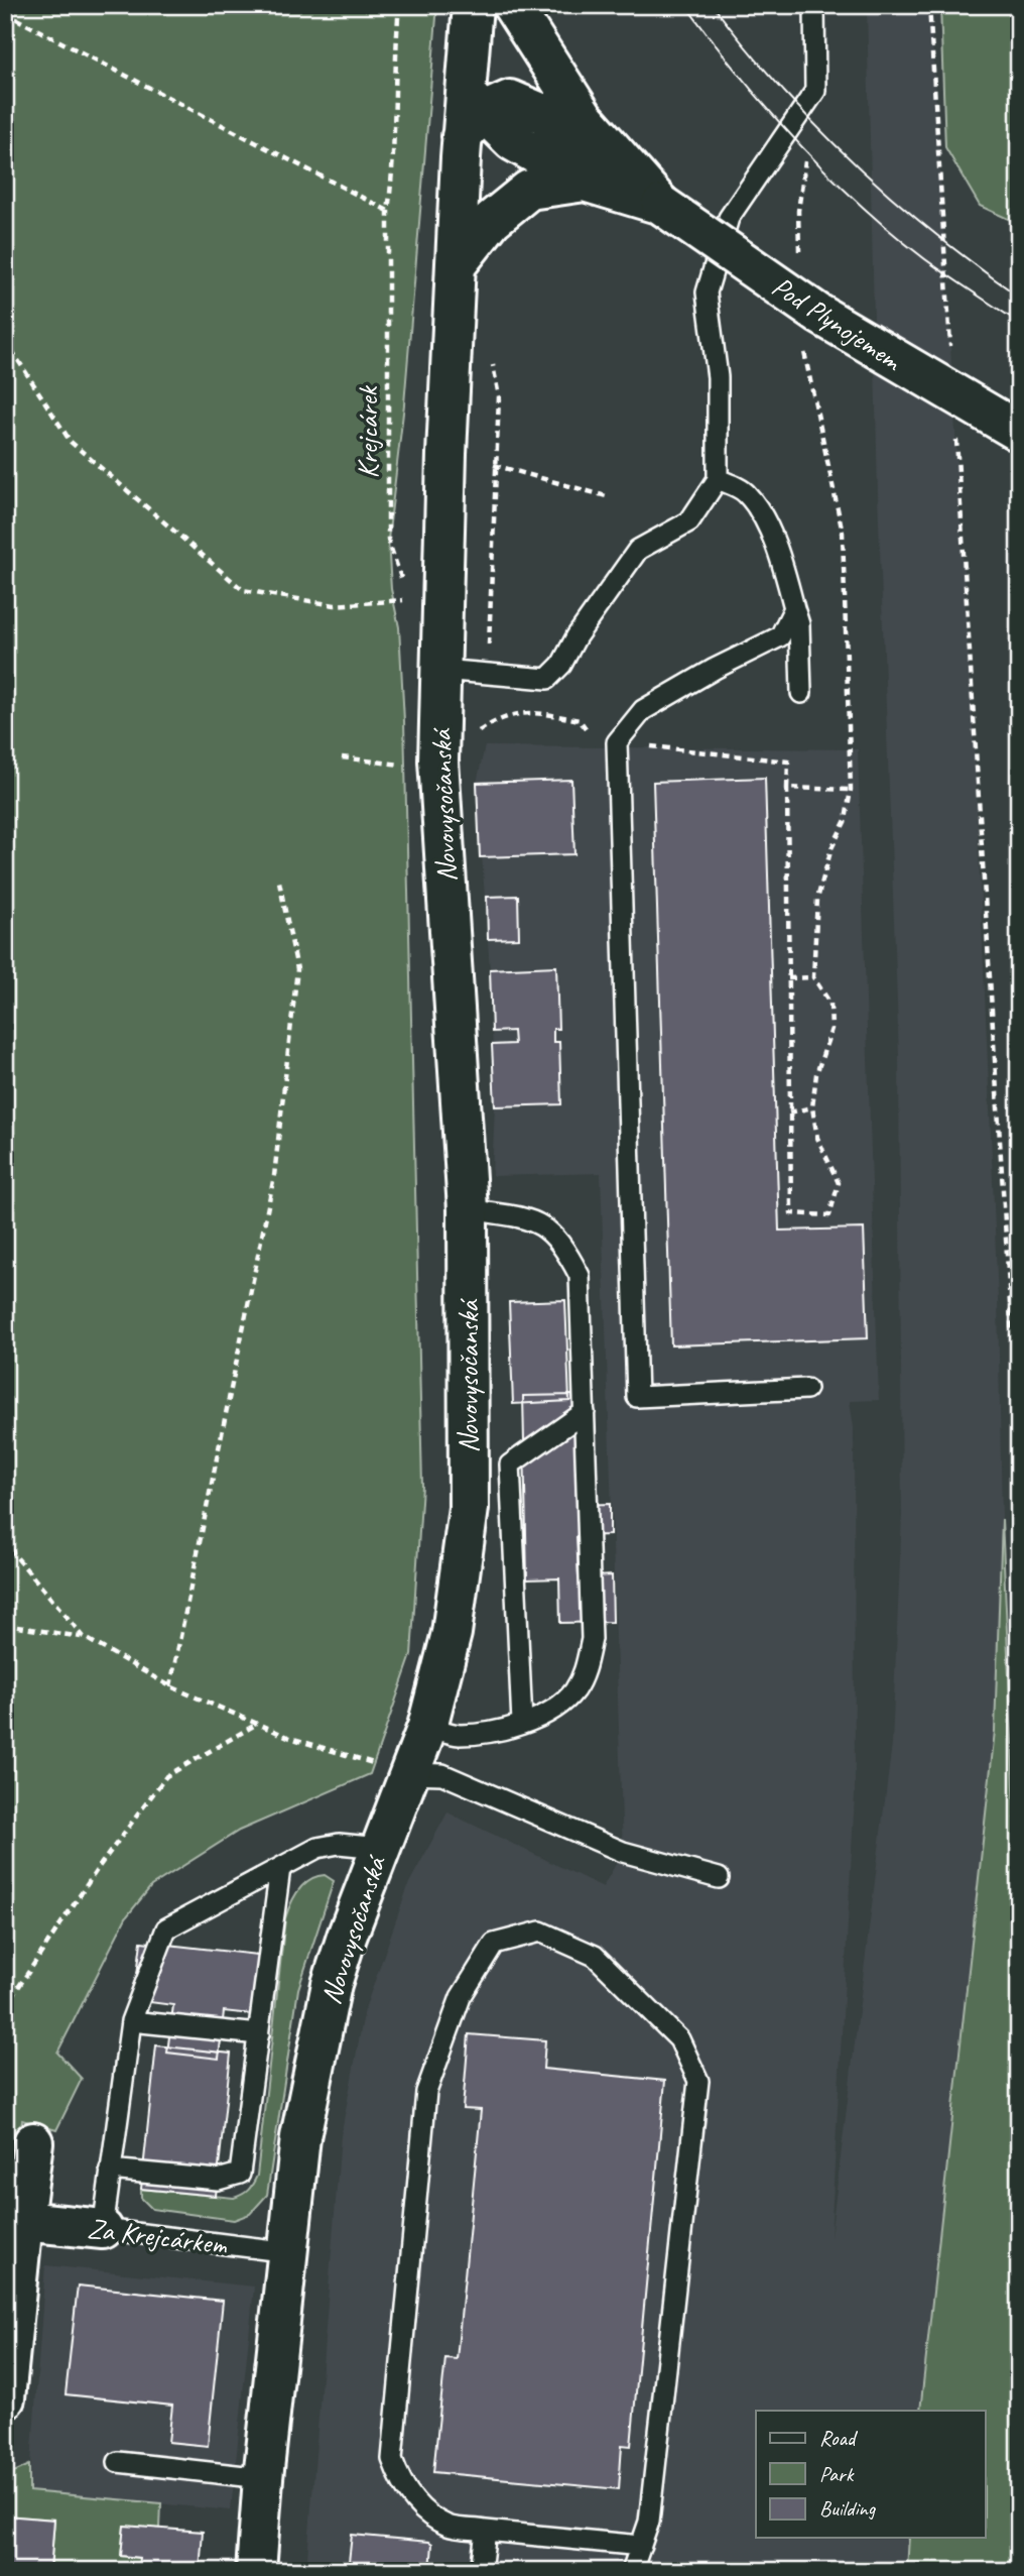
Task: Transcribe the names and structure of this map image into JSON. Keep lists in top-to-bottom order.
{
  "streets": {
    "main road": ["Pod Plynojemem", "Novovysočanská", "Za Krejcárkem"],
    "path": ["Krejcárek"]
  },
  "crossings": [
    ["Novovysočanská", "Za Krejcárkem"]
  ],
  "legend": ["Road", "Park", "Building"]
}
